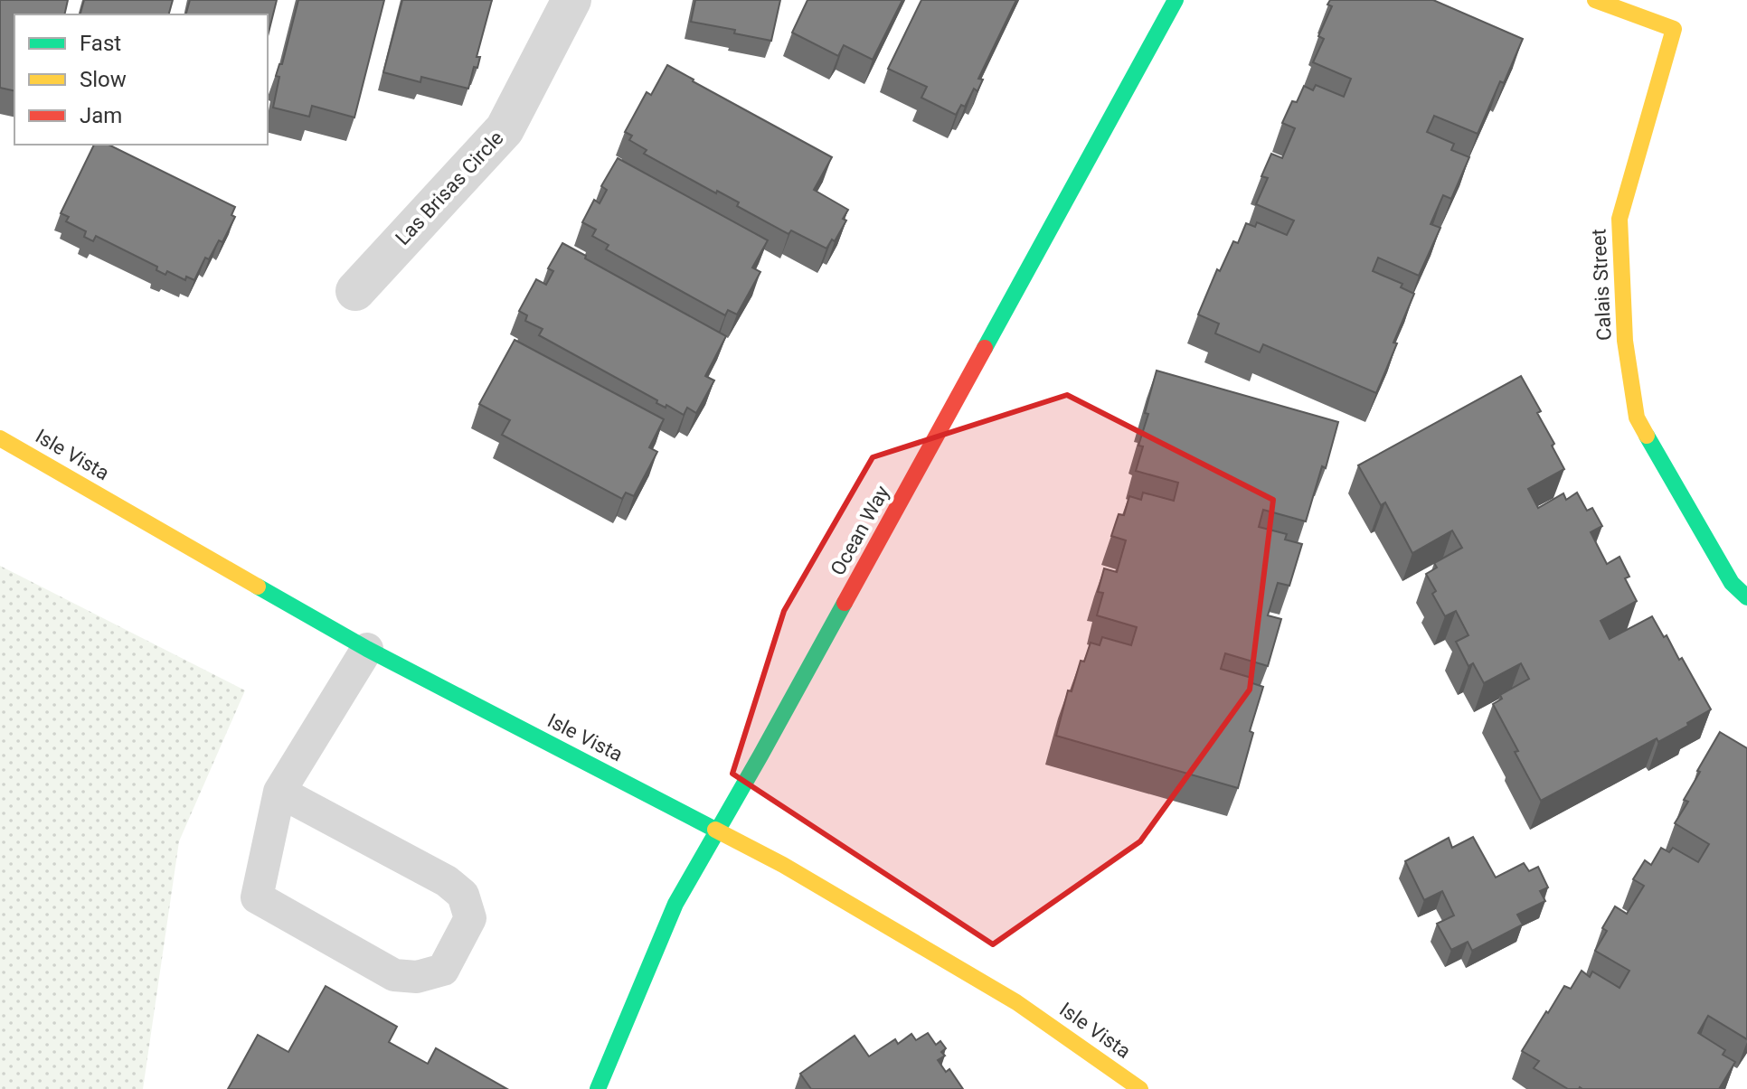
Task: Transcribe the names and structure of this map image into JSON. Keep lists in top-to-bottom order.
{
  "streets": {
    "street": [
      "Las Brisas Circle",
      "Calais Street",
      "Isle Vista",
      "Ocean Way"
    ]
  },
  "crossings": [
    ["Isle Vista", "Ocean Way"]
  ],
  "legend": ["Fast", "Slow", "Jam"]
}
